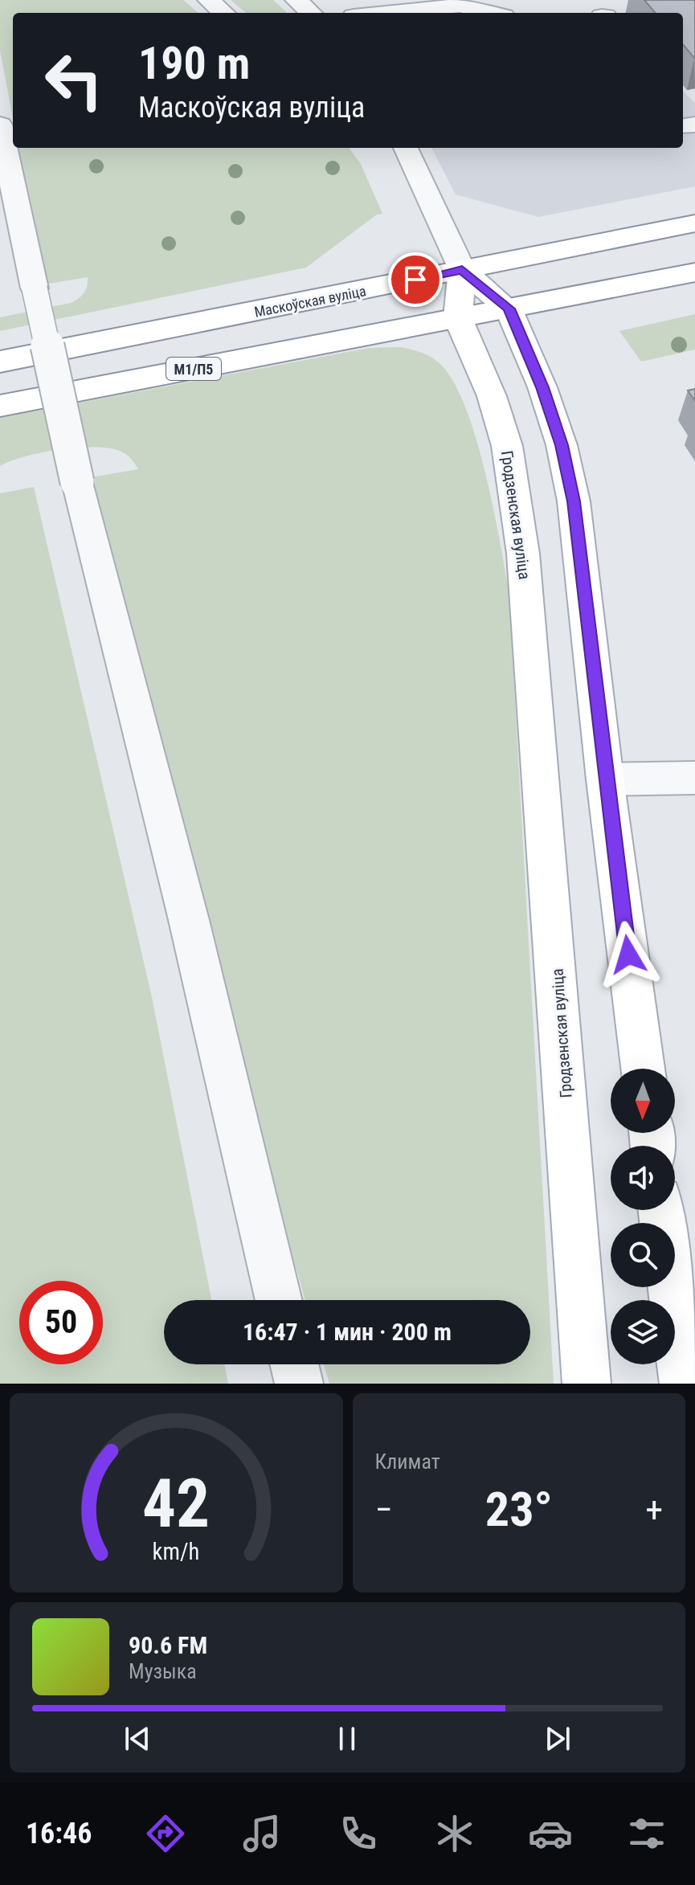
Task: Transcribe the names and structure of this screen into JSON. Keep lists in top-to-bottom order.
{
  "streets": {
    "main road": ["Маскоўская вуліца", "М1/П5", "Гродзенская вуліца"]
  },
  "crossings": [
    ["Маскоўская вуліца", "Гродзенская вуліца"],
    ["М1/П5", "Гродзенская вуліца"]
  ],
  "north": "bottom",
  "page": {
    "turn": ["190 m", "Маскоўская вуліца"],
    "limit": "50",
    "trip": "16:47 · 1 мин · 200 m",
    "tile": "Климат",
    "heat": ["−", "23°", "+"],
    "song": ["90.6 FM", "Музыка"],
    "tabs": "16:46",
    "gauge": ["42", "km/h"]
  }
}
